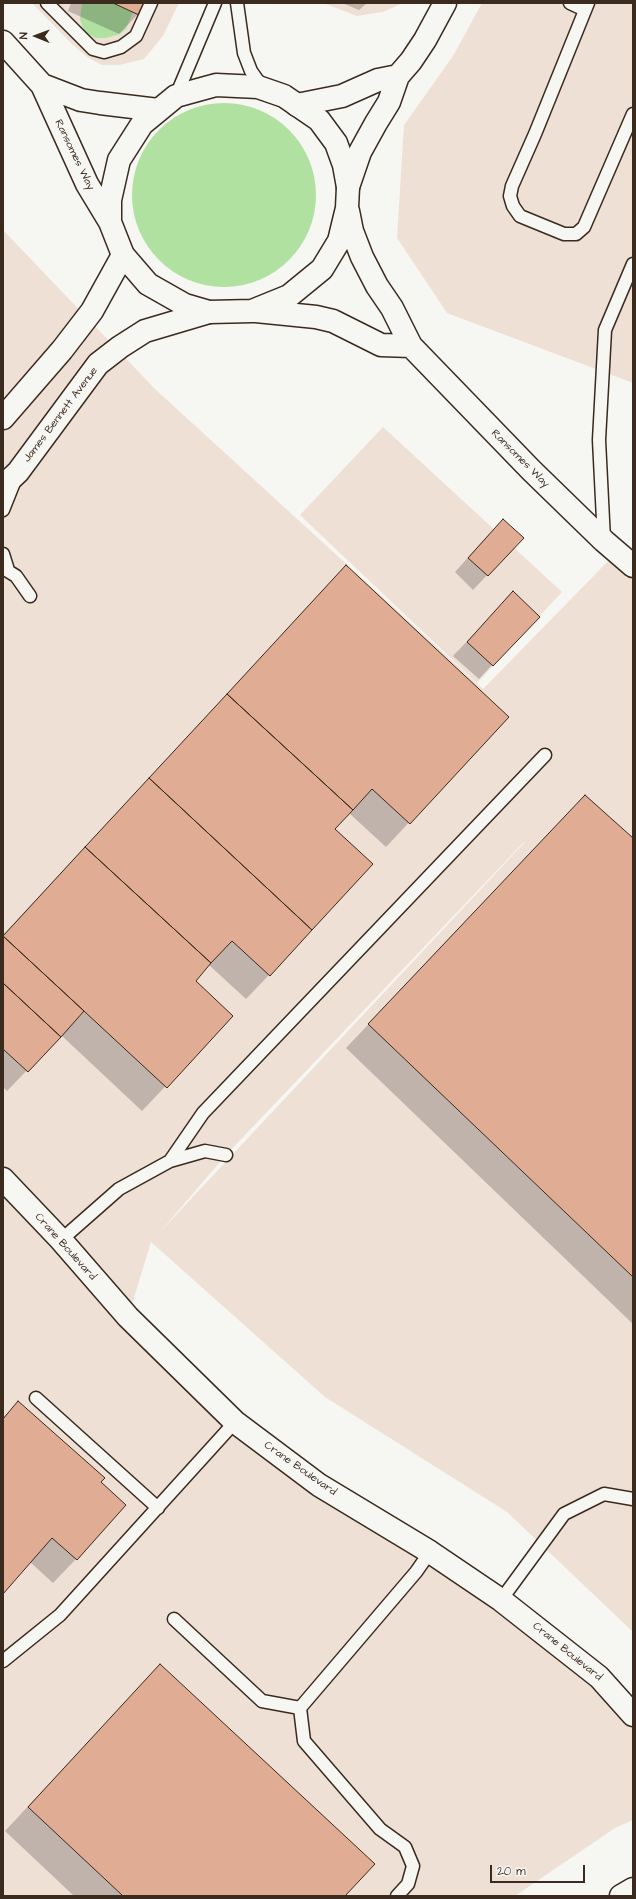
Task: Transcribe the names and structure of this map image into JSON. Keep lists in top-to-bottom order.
{
  "streets": {
    "main road": ["Ransomes Way", "James Bennett Avenue", "Crane Boulevard"]
  },
  "scale_bar": "20 m",
  "north": "left"
}
